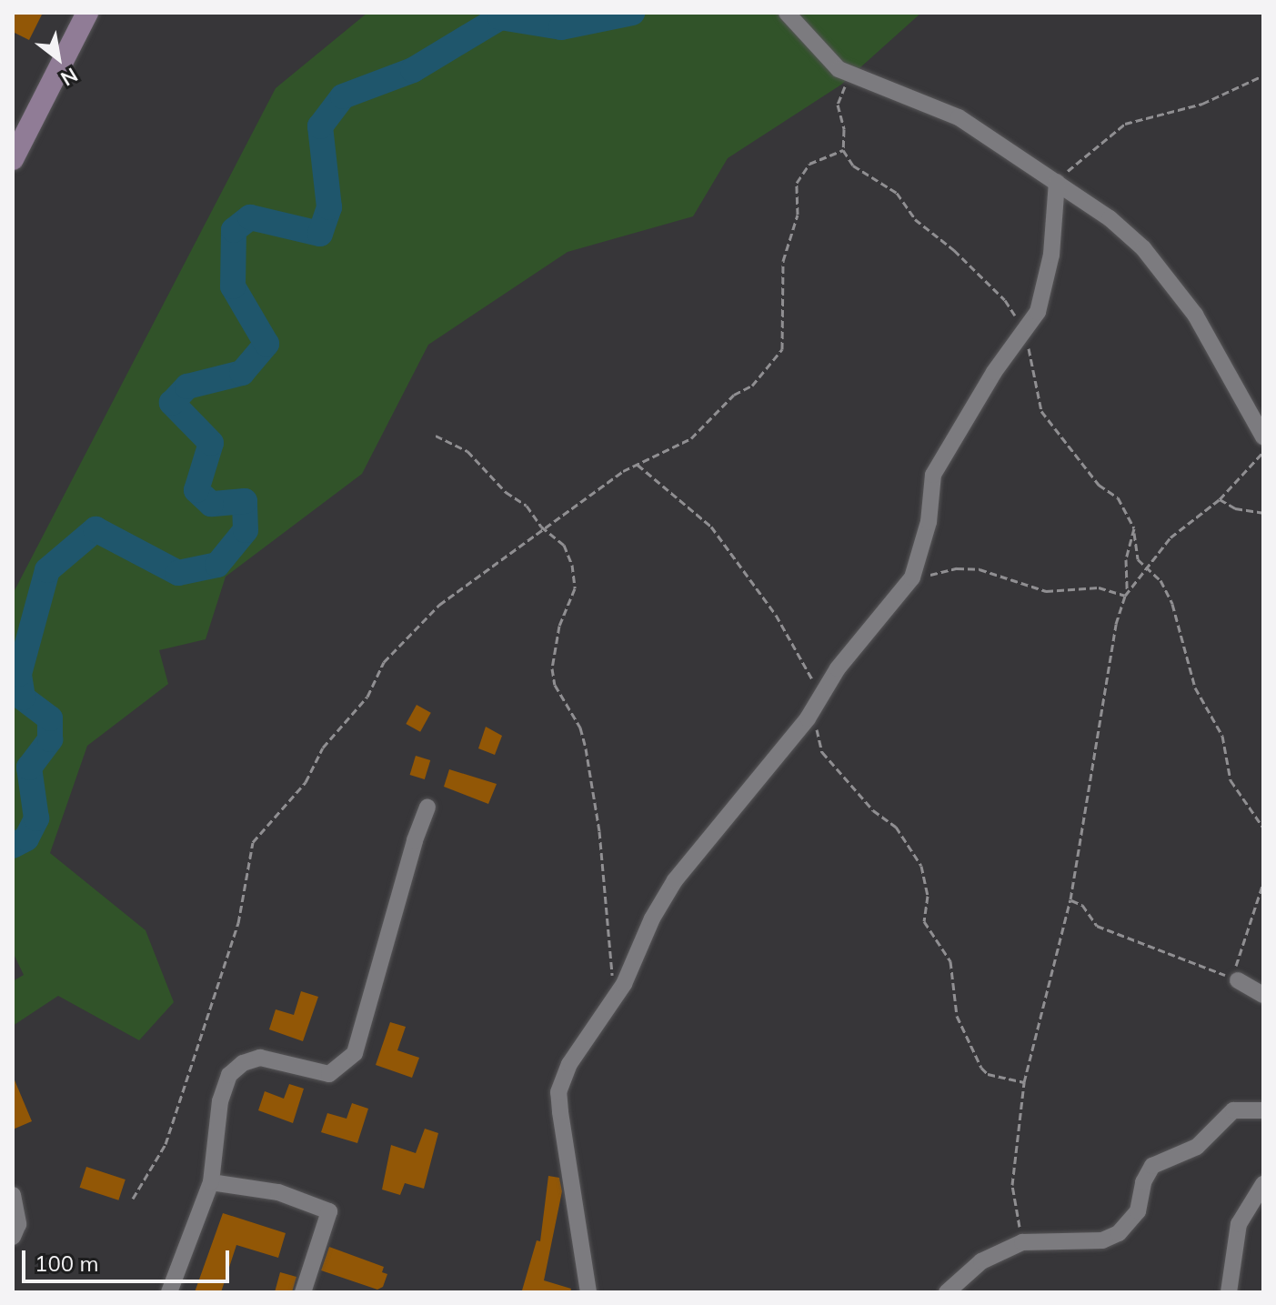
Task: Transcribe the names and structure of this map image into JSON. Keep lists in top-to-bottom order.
{
  "scale_bar": "100 m",
  "north": "bottom right"
}
